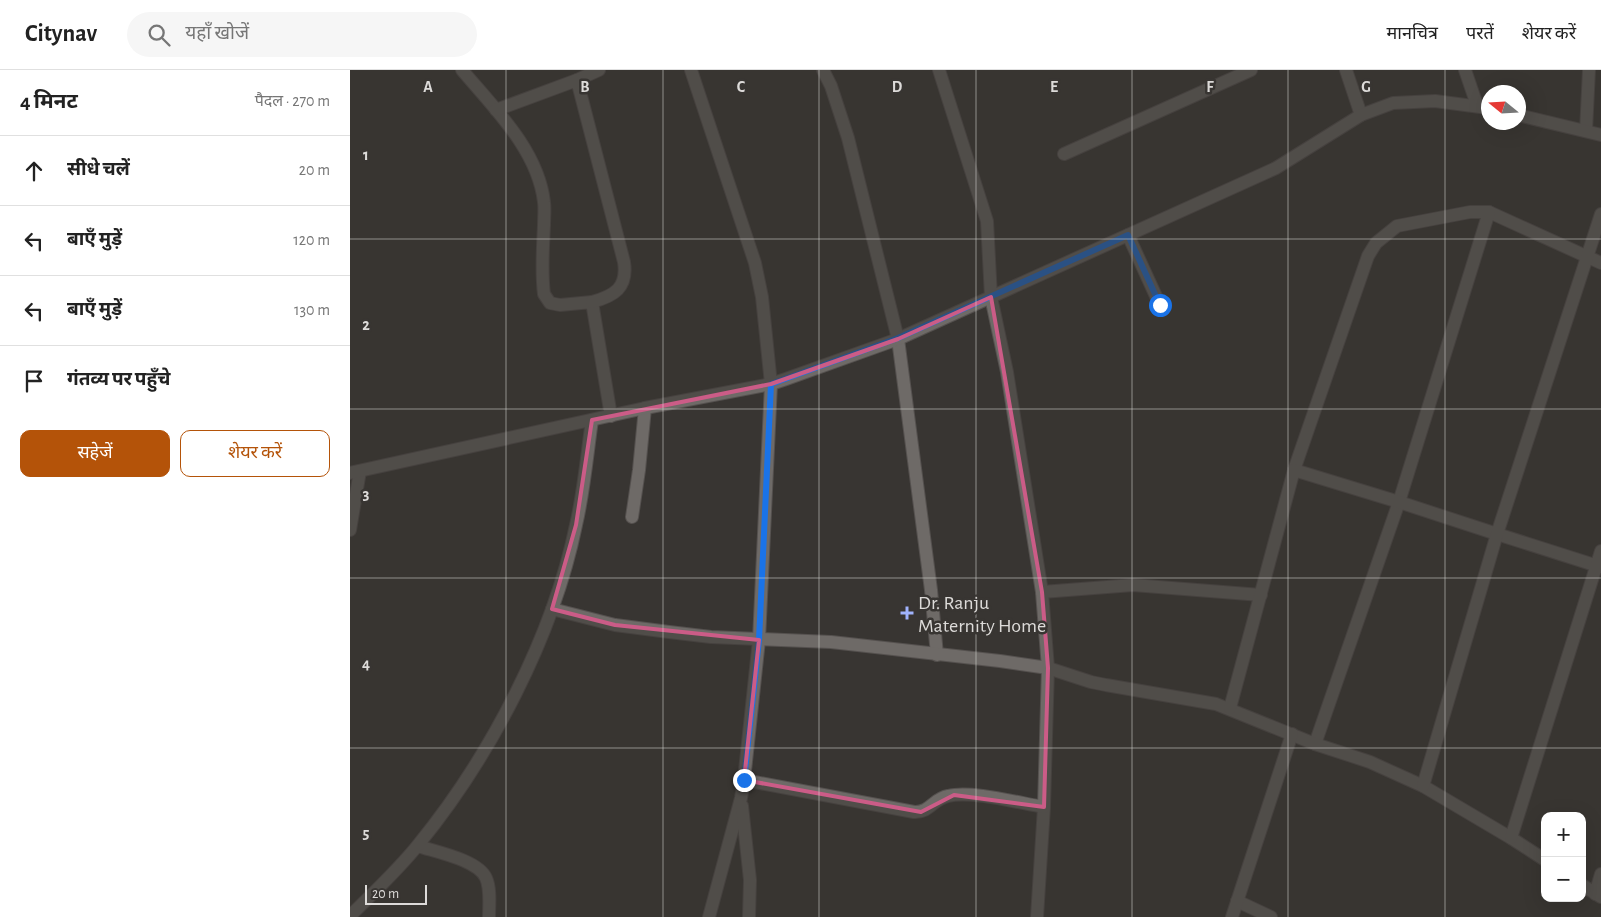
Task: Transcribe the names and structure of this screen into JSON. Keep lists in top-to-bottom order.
{
  "places": {
    "health": ["Dr. Ranju Maternity Home"]
  },
  "scale_bar": "20 m",
  "north": "left",
  "page": {
    "header": "Citynav",
    "search": "यहाँ खोजें",
    "nav": ["मानचित्र", "परतें", "शेयर करें"],
    "heading": ["4 मिनट", "पैदल · 270 m"],
    "list": [
      ["सीधे चलें", "20 m"],
      ["बाएँ मुड़ें", "120 m"],
      ["बाएँ मुड़ें", "130 m"],
      "गंतव्य पर पहुँचे"
    ],
    "buttons": ["सहेजें", "शेयर करें"],
    "map_buttons": ["+", "−"],
    "scale": "20 m"
  },
  "grid": {
    "columns": [
      "A",
      "B",
      "C",
      "D",
      "E",
      "F",
      "G"
    ],
    "rows": [
      "1",
      "2",
      "3",
      "4",
      "5"
    ]
  }
}
